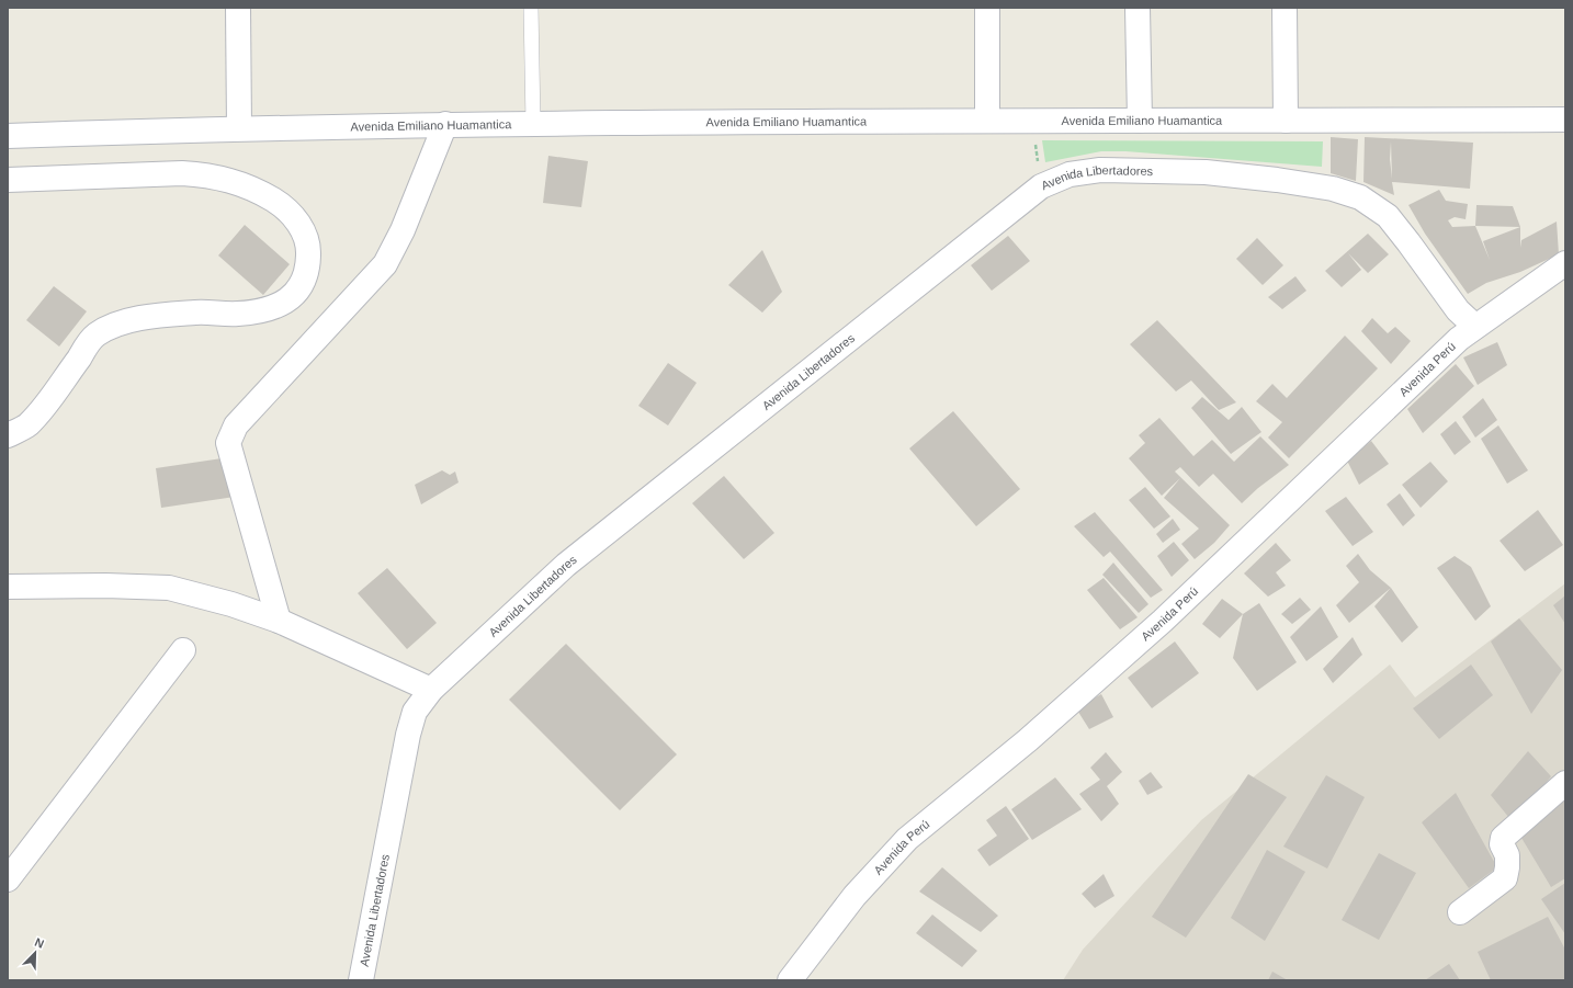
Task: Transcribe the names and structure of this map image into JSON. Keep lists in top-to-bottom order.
{
  "streets": {
    "street": ["Avenida Emiliano Huamantica", "Avenida Libertadores", "Avenida Perú"]
  },
  "crossings": [
    ["Avenida Libertadores", "Avenida Perú"]
  ],
  "north": "top right"
}
